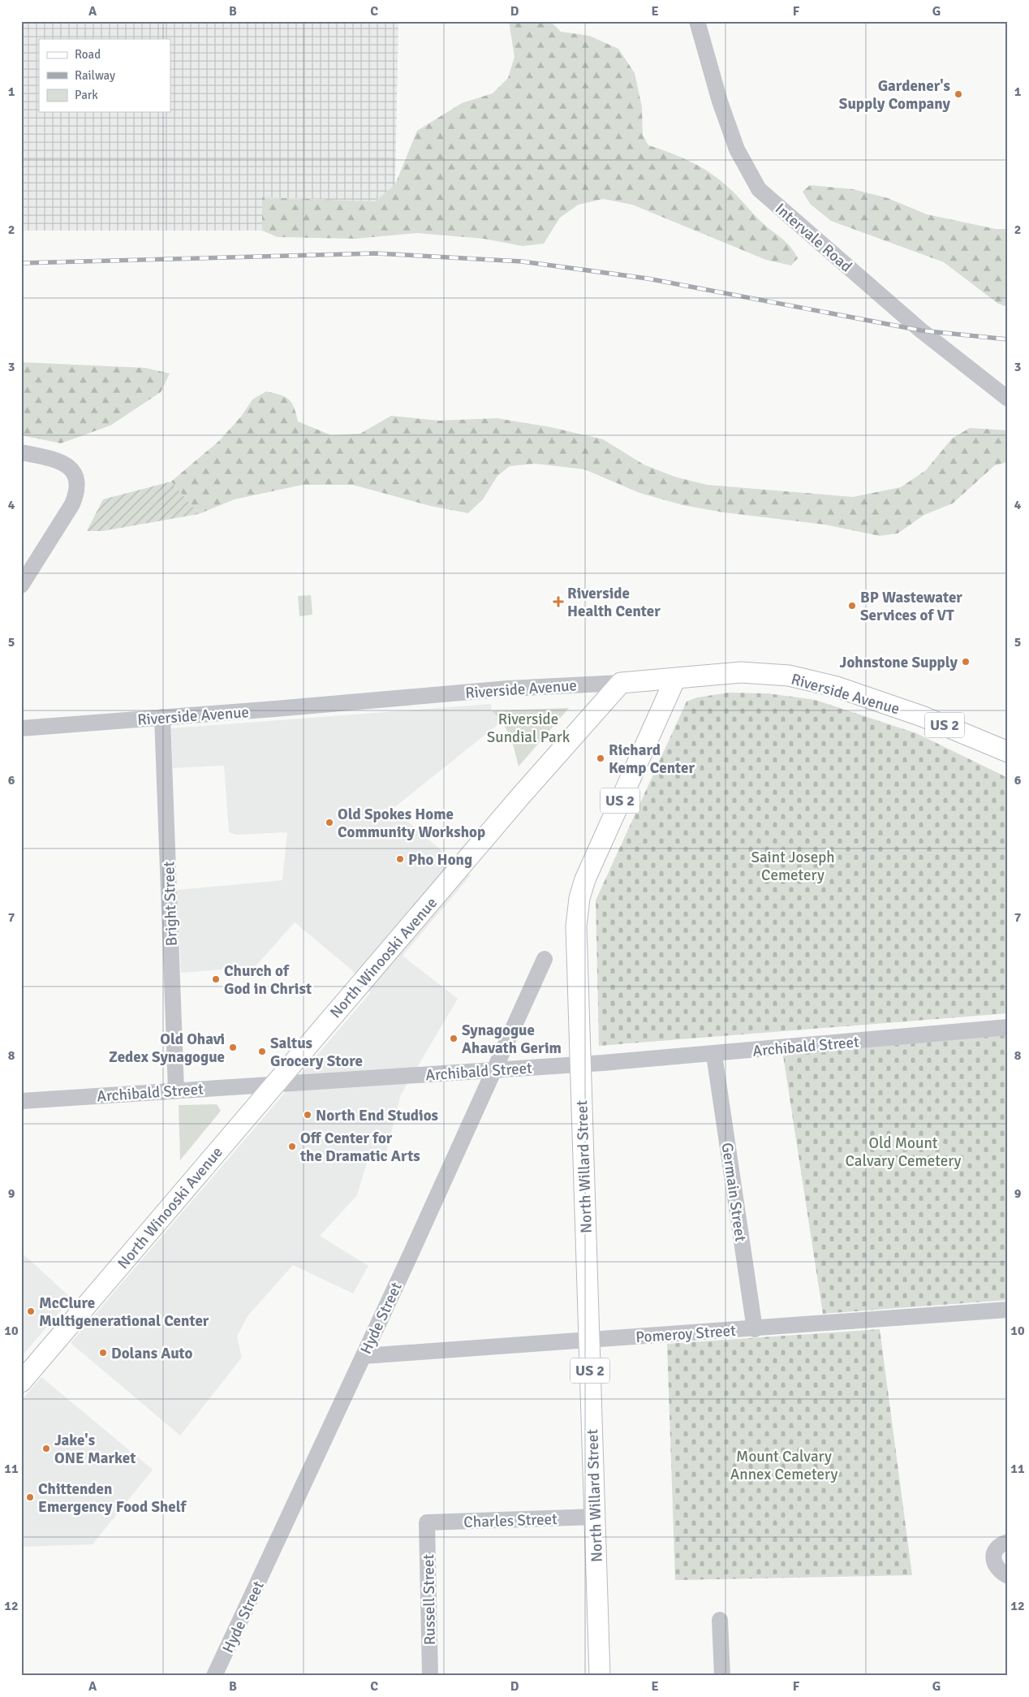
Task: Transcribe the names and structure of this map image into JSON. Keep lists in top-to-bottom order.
{
  "streets": {
    "main road": [
      "Riverside Avenue",
      "US 2",
      "North Winooski Avenue",
      "North Willard Street"
    ],
    "street": [
      "Intervale Road",
      "Bright Street",
      "Archibald Street",
      "Germain Street",
      "Hyde Street",
      "Pomeroy Street",
      "Charles Street",
      "Russell Street"
    ]
  },
  "crossings": [
    ["Riverside Avenue", "Bright Street"],
    ["Riverside Avenue", "North Winooski Avenue"],
    ["Riverside Avenue", "North Willard Street"],
    ["Bright Street", "Archibald Street"],
    ["North Winooski Avenue", "Archibald Street"],
    ["Archibald Street", "North Willard Street"],
    ["Archibald Street", "Germain Street"],
    ["Archibald Street", "Hyde Street"],
    ["North Willard Street", "Pomeroy Street"],
    ["North Willard Street", "Charles Street"],
    ["Germain Street", "Pomeroy Street"],
    ["Hyde Street", "Pomeroy Street"],
    ["Charles Street", "Russell Street"]
  ],
  "parks": [
    "Riverside Sundial Park",
    "Saint Joseph Cemetery",
    "Old Mount Calvary Cemetery",
    "Mount Calvary Annex Cemetery"
  ],
  "places": {
    "other": [
      "Gardener's Supply Company",
      "BP Wastewater Services of VT",
      "Johnstone Supply",
      "Richard Kemp Center",
      "Old Spokes Home Community Workshop",
      "Pho Hong",
      "Church of God in Christ",
      "Synagogue Ahavath Gerim",
      "Old Ohavi Zedex Synagogue",
      "Saltus Grocery Store",
      "North End Studios",
      "Off Center for the Dramatic Arts",
      "McClure Multigenerational Center",
      "Dolans Auto",
      "Jake's ONE Market",
      "Chittenden Emergency Food Shelf"
    ],
    "health": ["Riverside Health Center"]
  },
  "legend": ["Road", "Railway", "Park"],
  "grid": {
    "columns": [
      "A",
      "B",
      "C",
      "D",
      "E",
      "F",
      "G"
    ],
    "rows": [
      "1",
      "2",
      "3",
      "4",
      "5",
      "6",
      "7",
      "8",
      "9",
      "10",
      "11",
      "12"
    ]
  }
}
